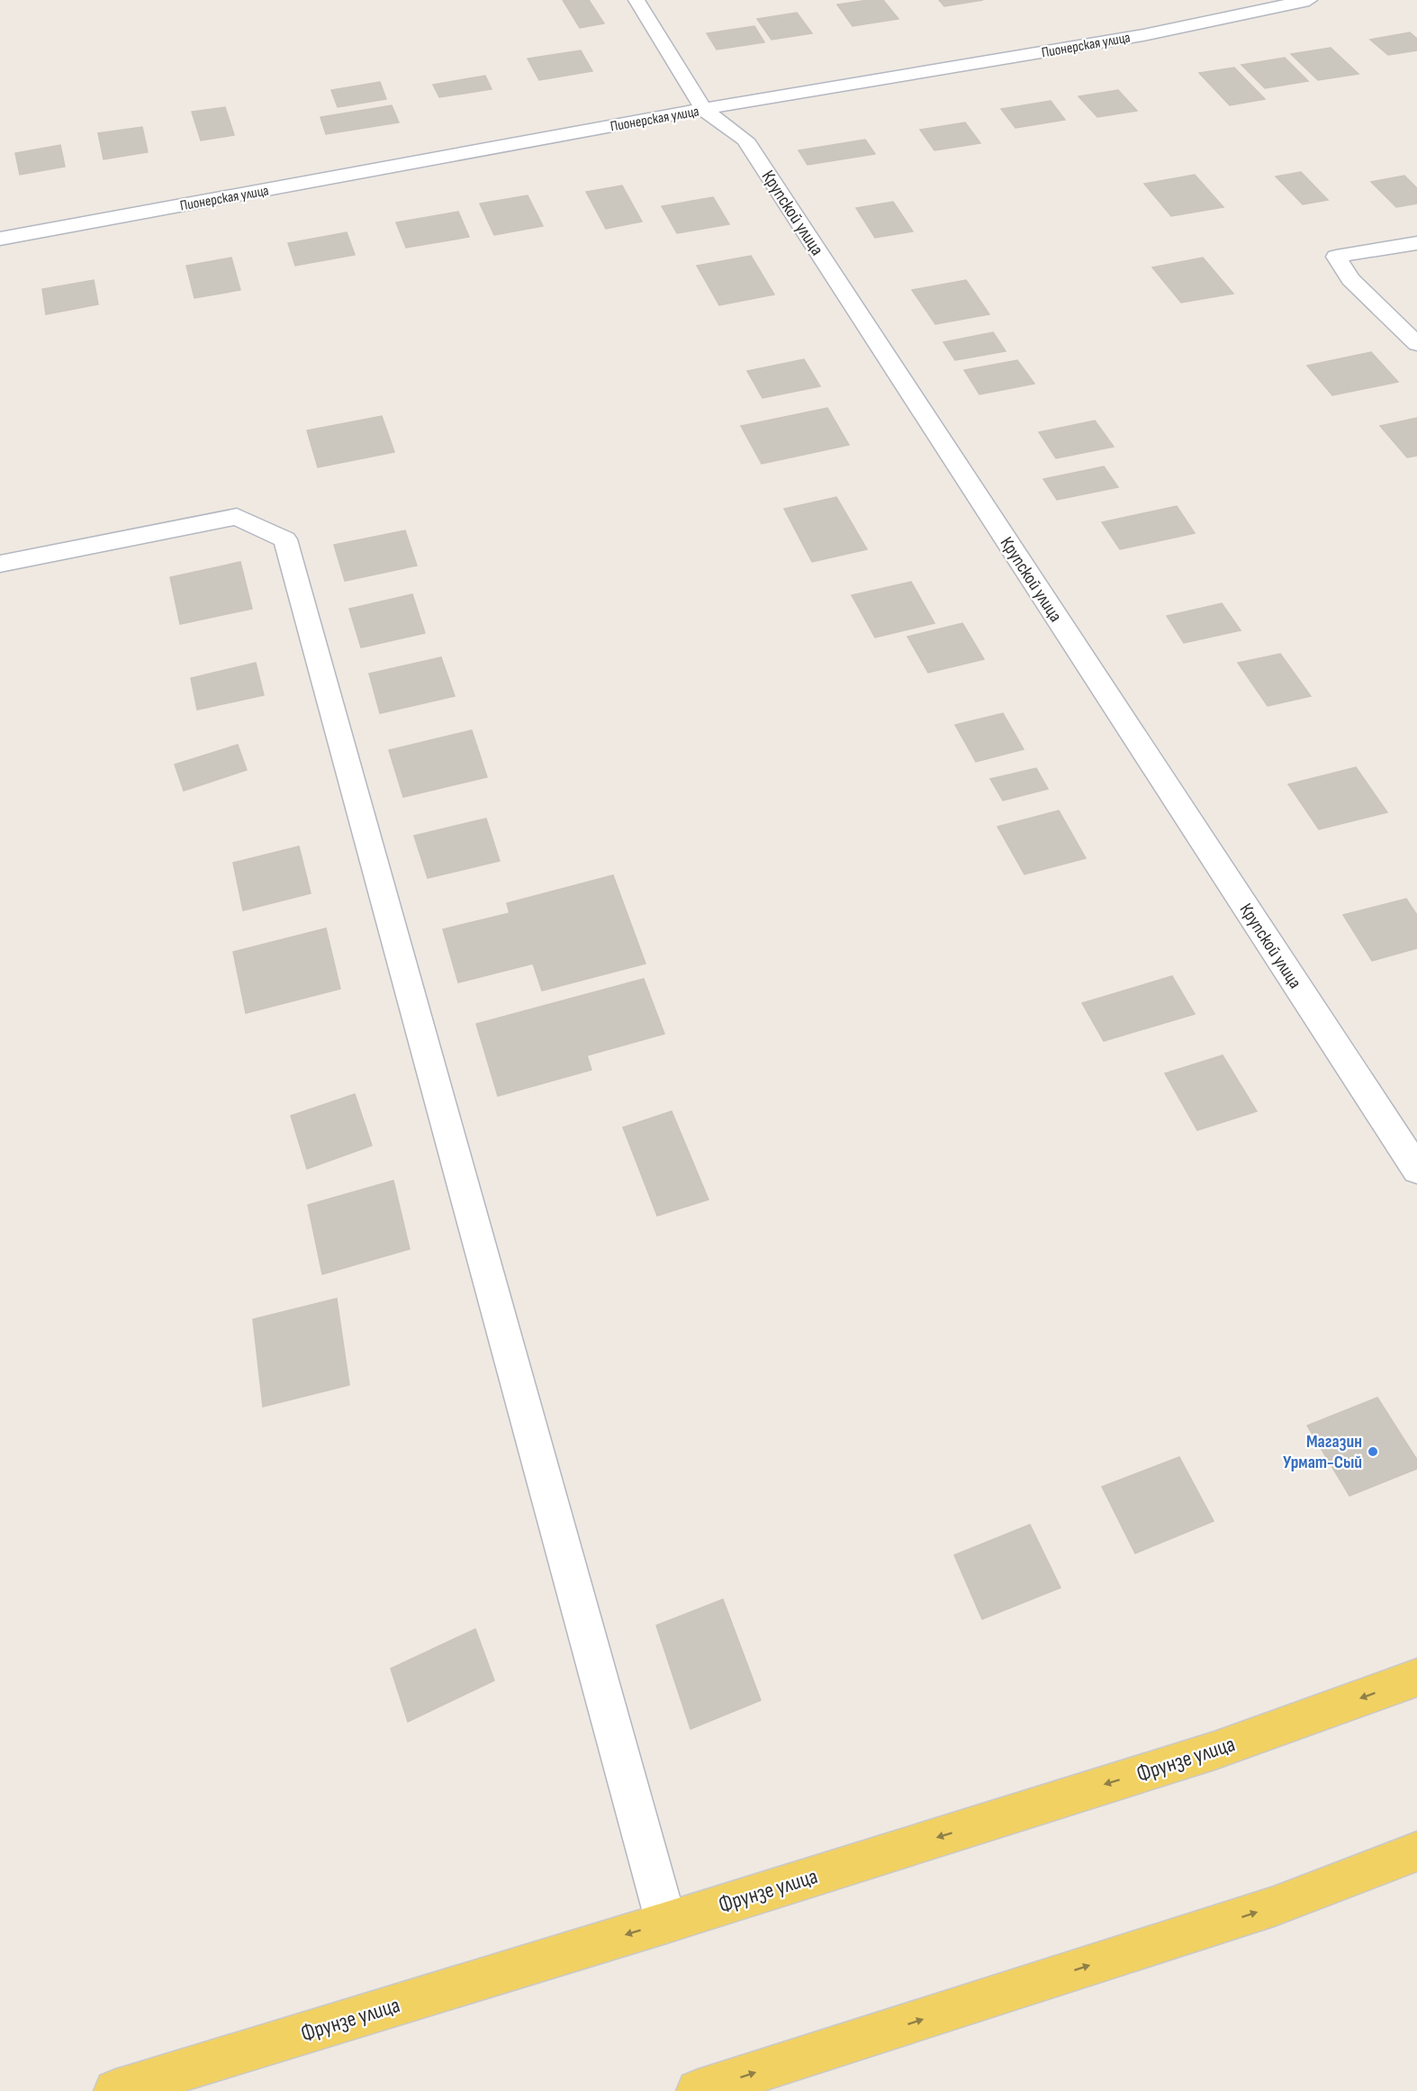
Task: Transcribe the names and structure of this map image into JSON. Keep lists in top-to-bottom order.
{
  "streets": {
    "main road": ["Фрунзе улица"],
    "street": ["Пионерская улица", "Крупской улица"]
  },
  "crossings": [
    ["Пионерская улица", "Крупской улица"]
  ],
  "places": ["Магазин Урмат-Сый"]
}
